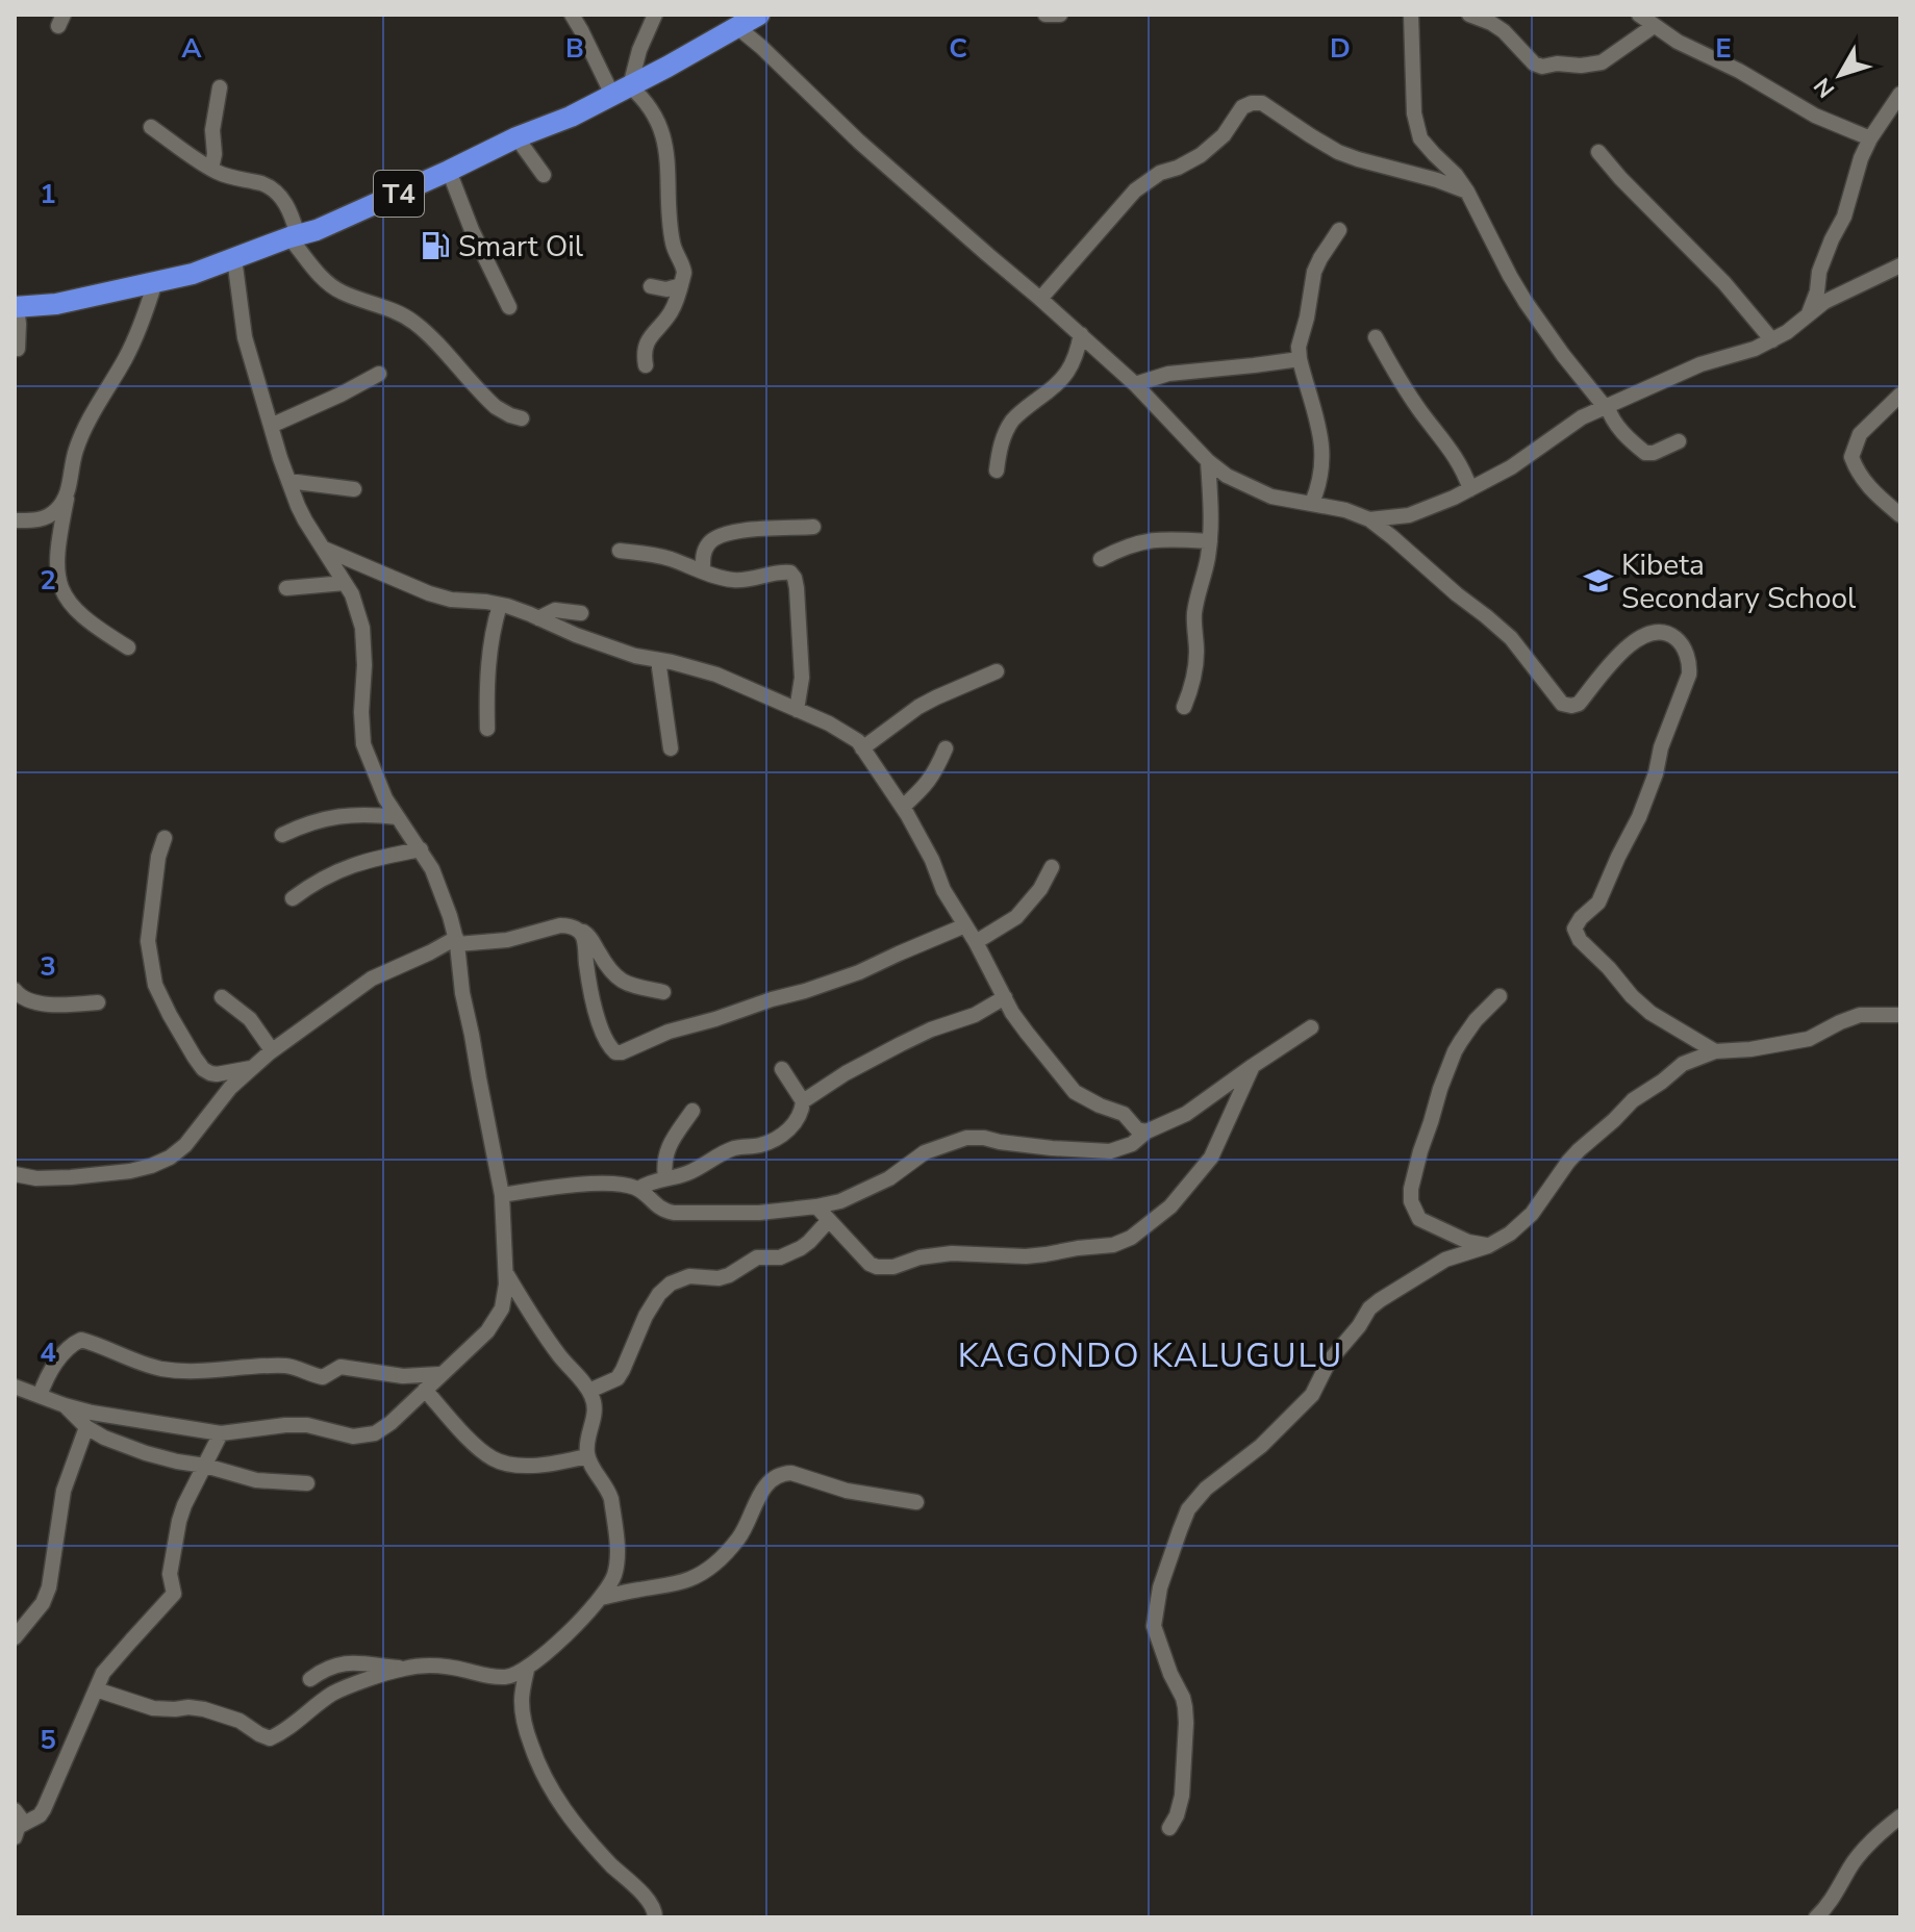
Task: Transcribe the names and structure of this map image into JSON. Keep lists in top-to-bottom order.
{
  "streets": {
    "highway": ["T4"]
  },
  "districts": ["KAGONDO KALUGULU"],
  "places": {
    "fuel station": ["Smart Oil"],
    "school or university": ["Kibeta Secondary School"]
  },
  "north": "bottom left",
  "grid": {
    "columns": [
      "A",
      "B",
      "C",
      "D",
      "E"
    ],
    "rows": [
      "1",
      "2",
      "3",
      "4",
      "5"
    ]
  }
}
